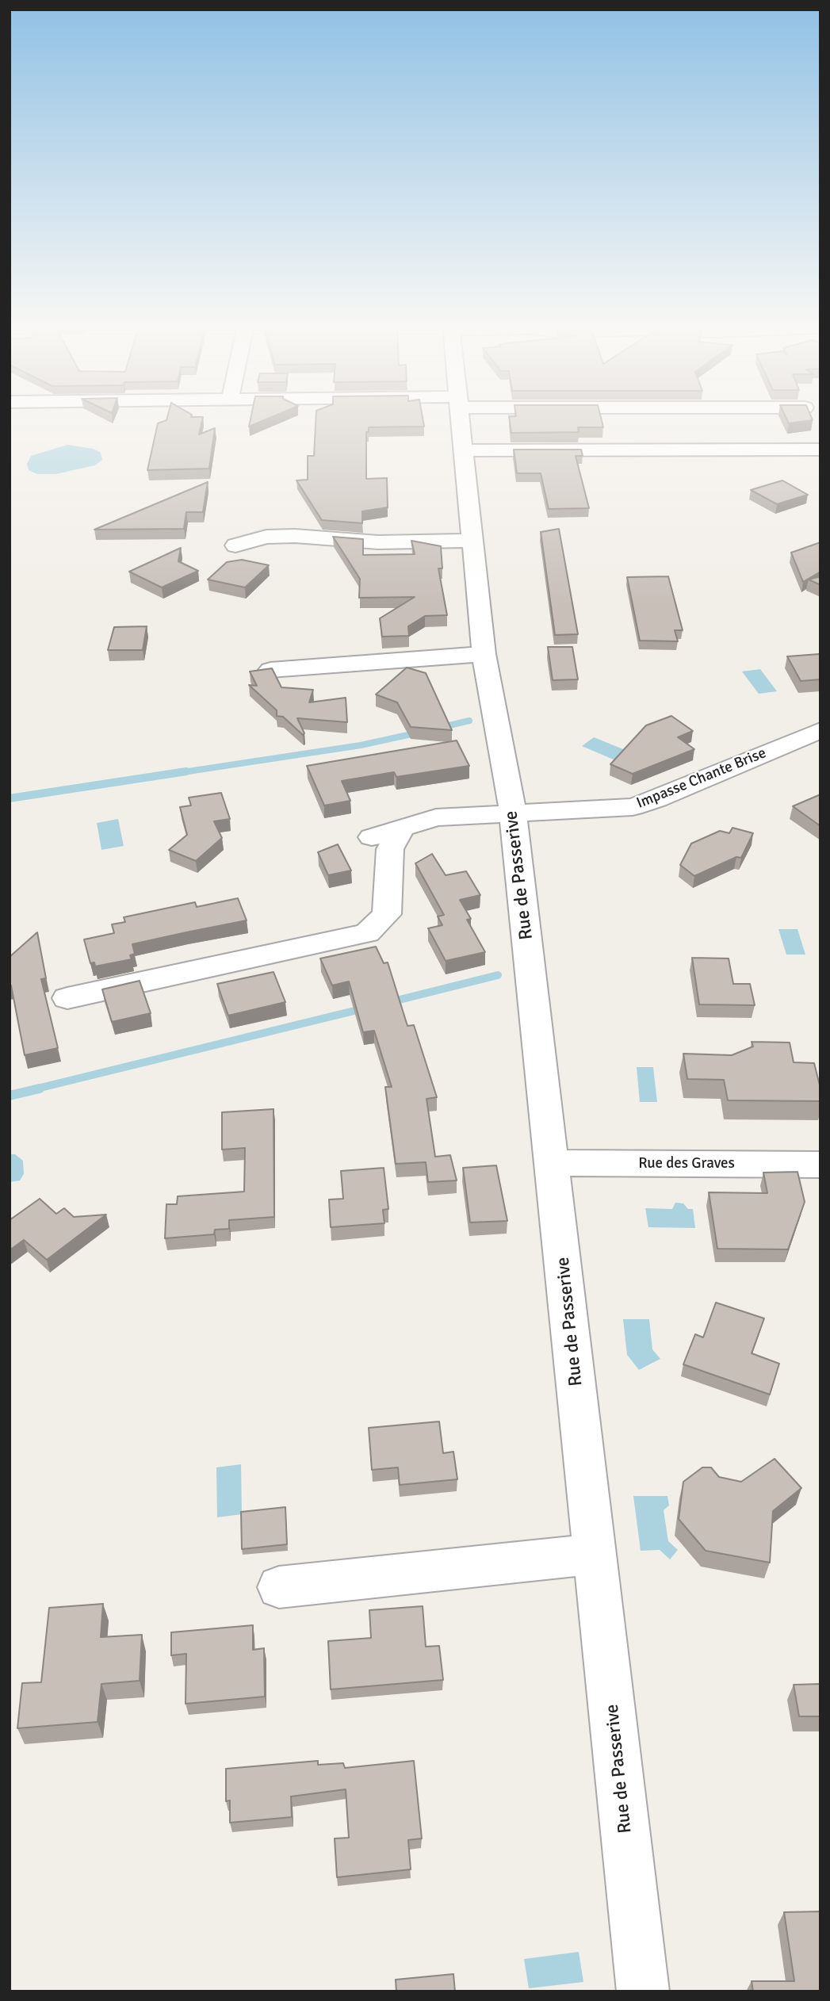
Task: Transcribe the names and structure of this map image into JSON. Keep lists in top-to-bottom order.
{
  "streets": {
    "street": ["Impasse Chante Brise", "Rue de Passerive", "Rue des Graves"]
  },
  "crossings": [
    ["Impasse Chante Brise", "Rue de Passerive"],
    ["Rue de Passerive", "Rue des Graves"]
  ]
}
